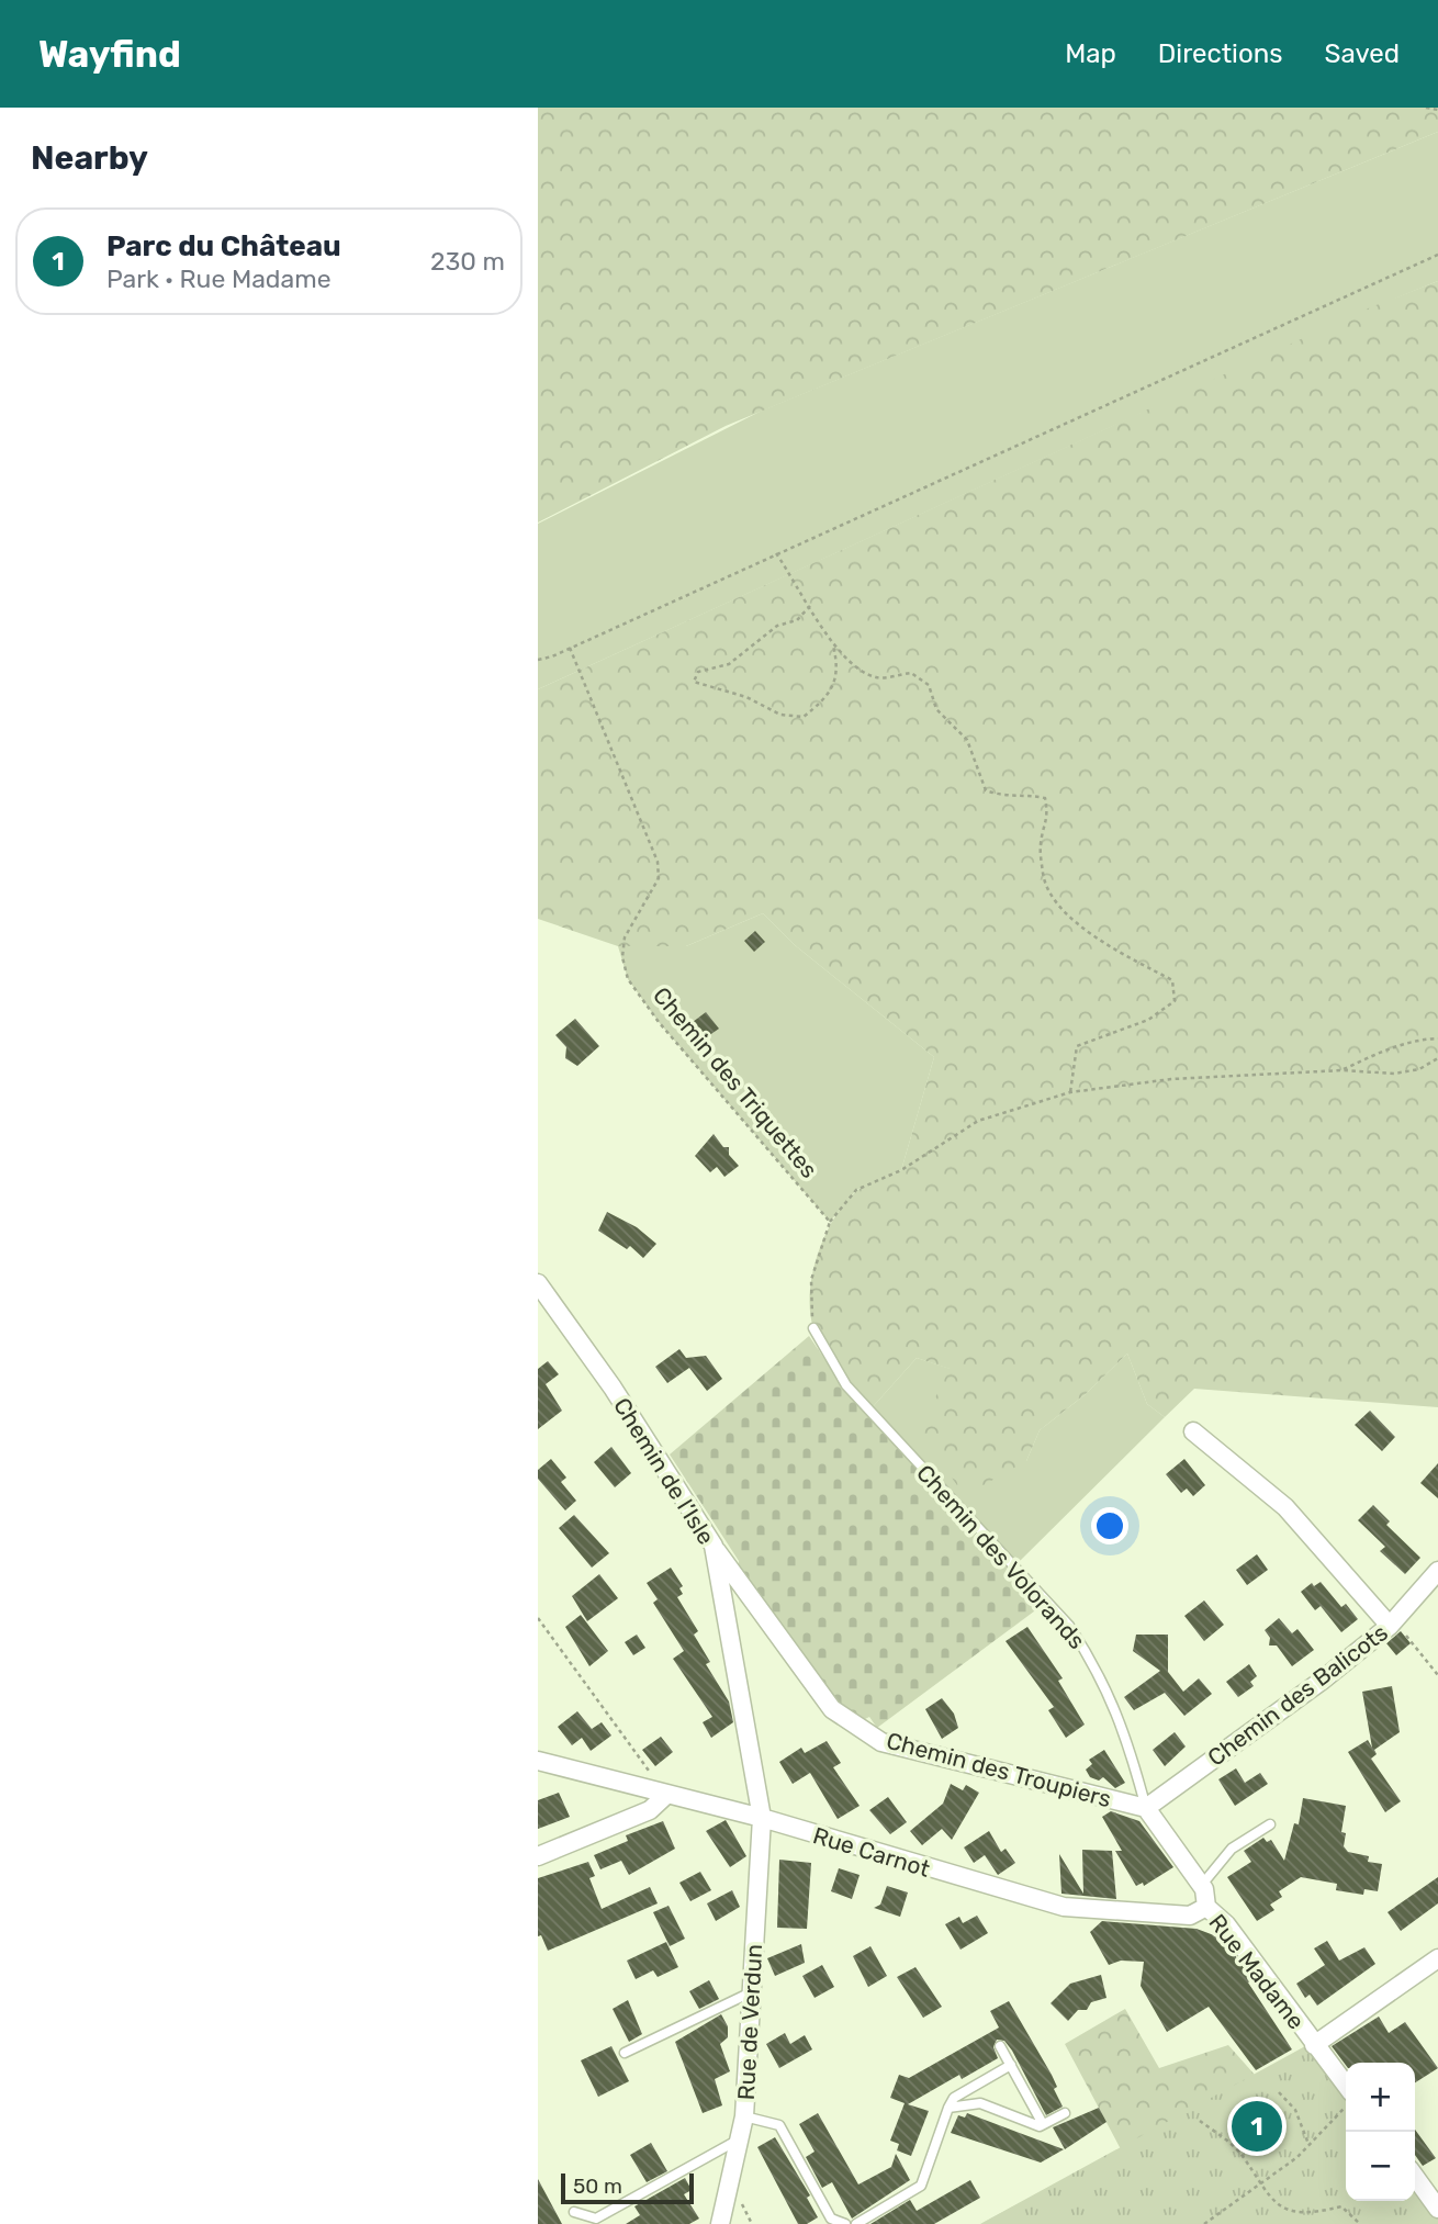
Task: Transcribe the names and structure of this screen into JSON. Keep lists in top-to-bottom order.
{
  "streets": {
    "street": [
      "Chemin de l’Isle",
      "Chemin des Balicots",
      "Chemin des Troupiers",
      "Rue Carnot",
      "Rue Madame",
      "Rue de Verdun"
    ],
    "lane": ["Chemin des Volorands"],
    "path": ["Chemin des Triquettes"]
  },
  "crossings": [
    ["Chemin de l’Isle", "Chemin des Troupiers"],
    ["Chemin de l’Isle", "Rue Carnot"],
    ["Chemin de l’Isle", "Rue de Verdun"],
    ["Chemin des Volorands", "Chemin des Balicots"],
    ["Chemin des Volorands", "Chemin des Troupiers"],
    ["Chemin des Volorands", "Rue Madame"],
    ["Chemin des Balicots", "Chemin des Troupiers"],
    ["Chemin des Balicots", "Rue Madame"],
    ["Chemin des Troupiers", "Rue Madame"],
    ["Rue Carnot", "Rue Madame"],
    ["Rue Carnot", "Rue de Verdun"]
  ],
  "scale_bar": "50 m",
  "page": {
    "header": "Wayfind",
    "nav": ["Map", "Directions", "Saved"],
    "heading": "Nearby",
    "list": [
      {
        "mark": "1",
        "name": "Parc du Château",
        "note": "Park · Rue Madame",
        "value": "230 m"
      }
    ],
    "map_buttons": ["+", "−"],
    "pins": "1",
    "scale": "50 m"
  }
}
